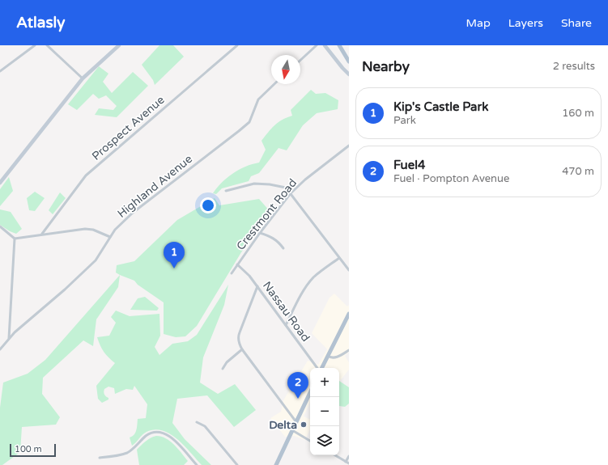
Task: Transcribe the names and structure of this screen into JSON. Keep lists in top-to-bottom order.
{
  "streets": {
    "street": [
      "Prospect Avenue",
      "Highland Avenue",
      "Crestmont Road",
      "Nassau Road"
    ]
  },
  "crossings": [
    ["Crestmont Road", "Nassau Road"]
  ],
  "places": ["Delta"],
  "scale_bar": "100 m",
  "north": "bottom",
  "page": {
    "header": "Atlasly",
    "nav": ["Map", "Layers", "Share"],
    "heading": ["Nearby", "2 results"],
    "list": [
      {
        "mark": "1",
        "name": "Kip's Castle Park",
        "note": "Park",
        "value": "160 m"
      },
      {
        "mark": "2",
        "name": "Fuel4",
        "note": "Fuel · Pompton Avenue",
        "value": "470 m"
      }
    ],
    "pins": ["1", "2"],
    "map_buttons": ["+", "−"],
    "scale": "100 m"
  }
}
